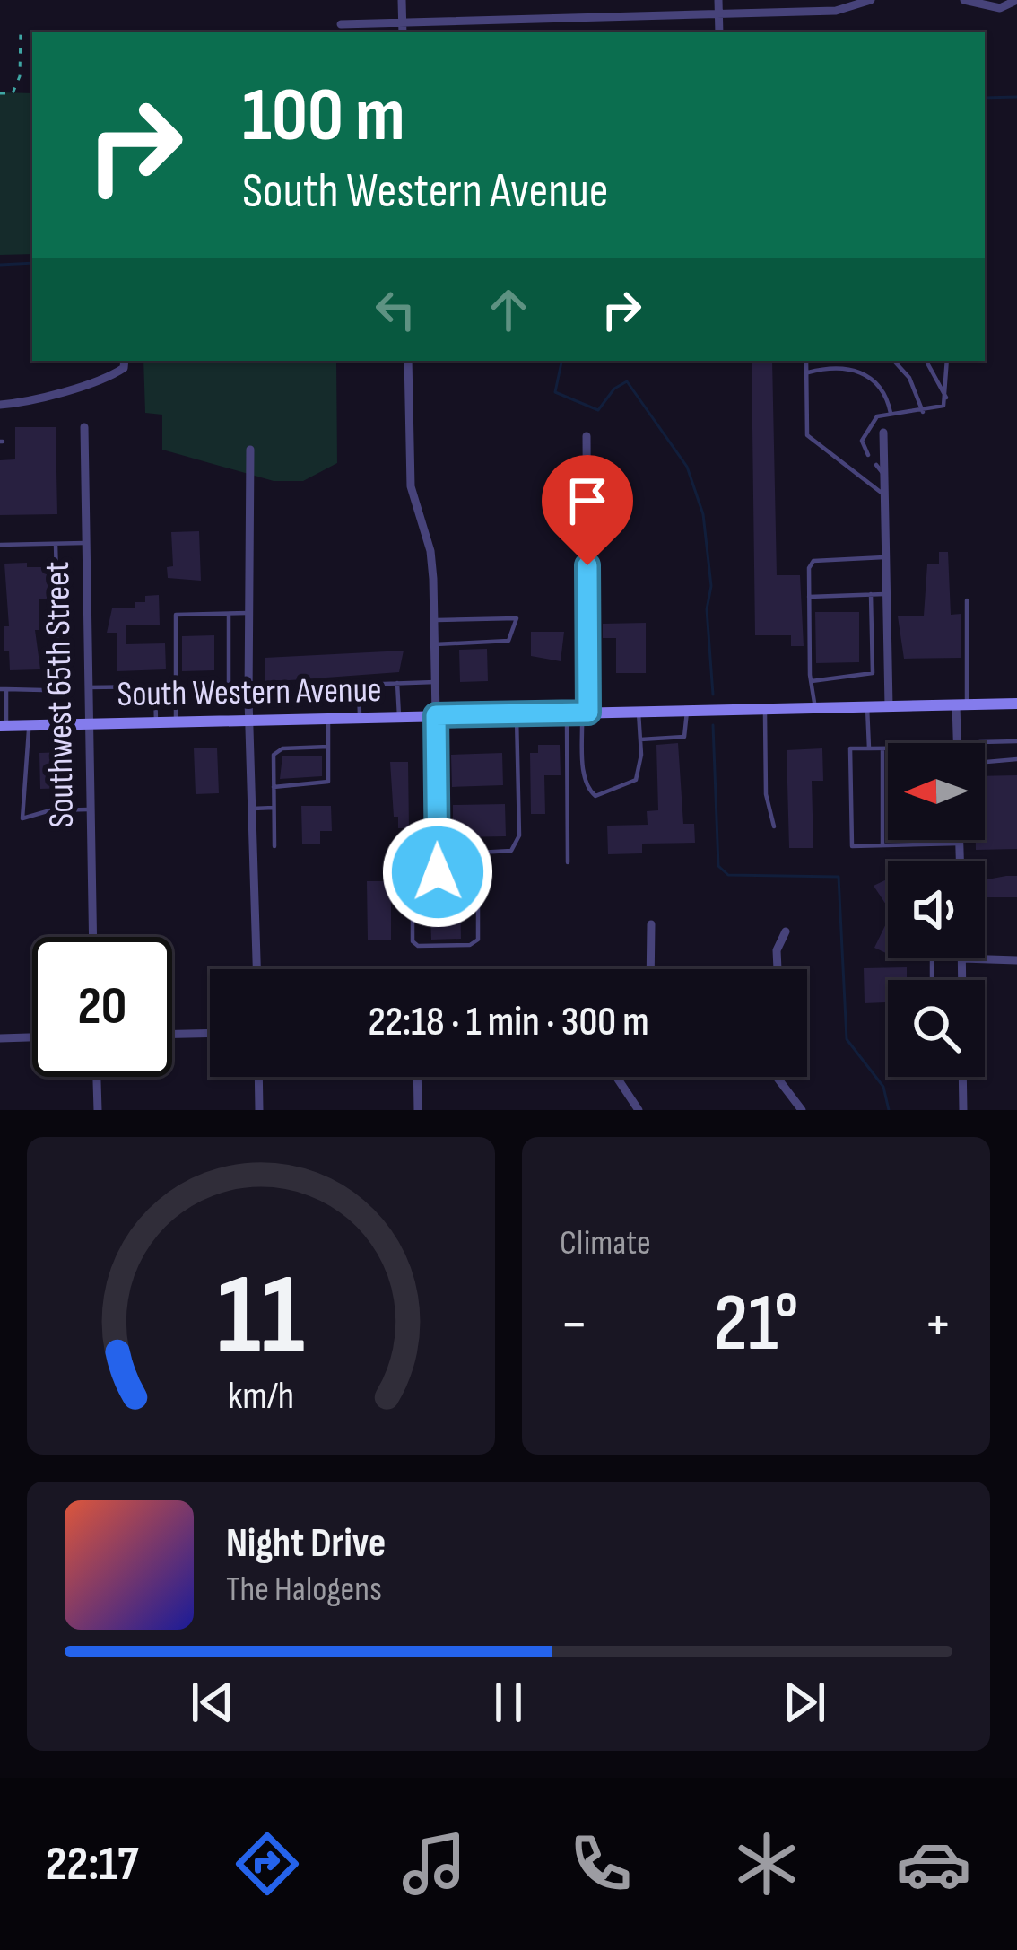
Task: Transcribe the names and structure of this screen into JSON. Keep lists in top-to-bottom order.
{
  "streets": {
    "main road": ["South Western Avenue"],
    "street": ["Southwest 65th Street"]
  },
  "crossings": [
    ["South Western Avenue", "Southwest 65th Street"]
  ],
  "north": "left",
  "page": {
    "turn": ["100 m", "South Western Avenue"],
    "limit": "20",
    "trip": "22:18 · 1 min · 300 m",
    "tile": "Climate",
    "heat": ["−", "21°", "+"],
    "song": ["Night Drive", "The Halogens"],
    "tabs": "22:17",
    "gauge": ["11", "km/h"]
  }
}
